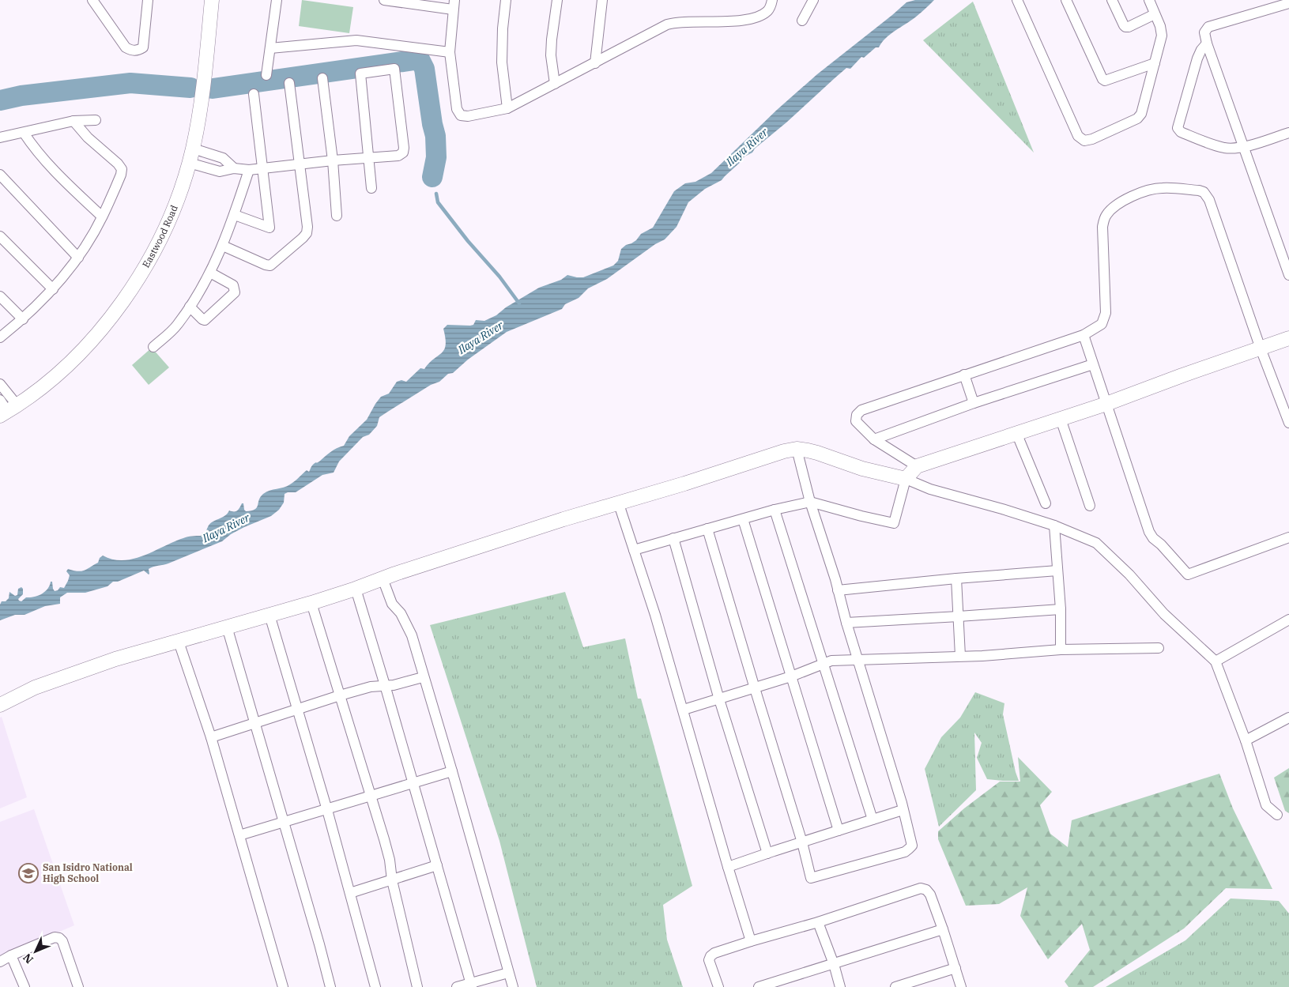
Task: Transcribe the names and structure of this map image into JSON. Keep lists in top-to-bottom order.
{
  "streets": {
    "street": ["Eastwood Road"]
  },
  "water": ["Ilaya River"],
  "places": {
    "school or university": ["San Isidro National High School"]
  },
  "north": "bottom left"
}
